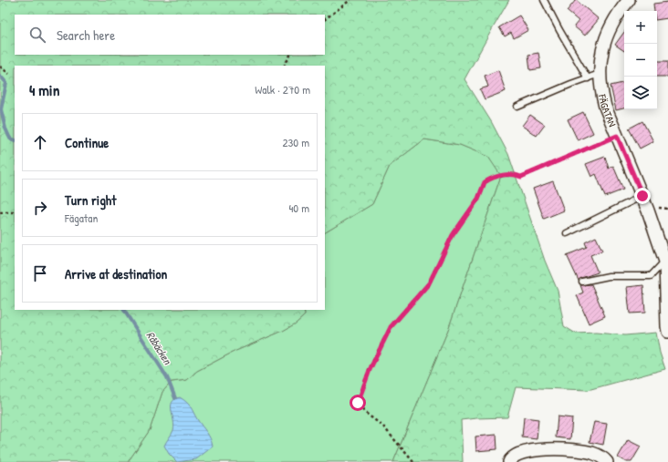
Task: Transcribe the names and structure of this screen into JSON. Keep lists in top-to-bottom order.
{
  "streets": {
    "street": ["FÄGATAN"]
  },
  "water": ["Råbäcken"],
  "page": {
    "map_buttons": ["+", "−"],
    "search": "Search here",
    "heading": ["4 min", "Walk · 270 m"],
    "list": [
      ["Continue", "230 m"],
      ["Turn right", "Fägatan", "40 m"],
      "Arrive at destination"
    ]
  }
}
